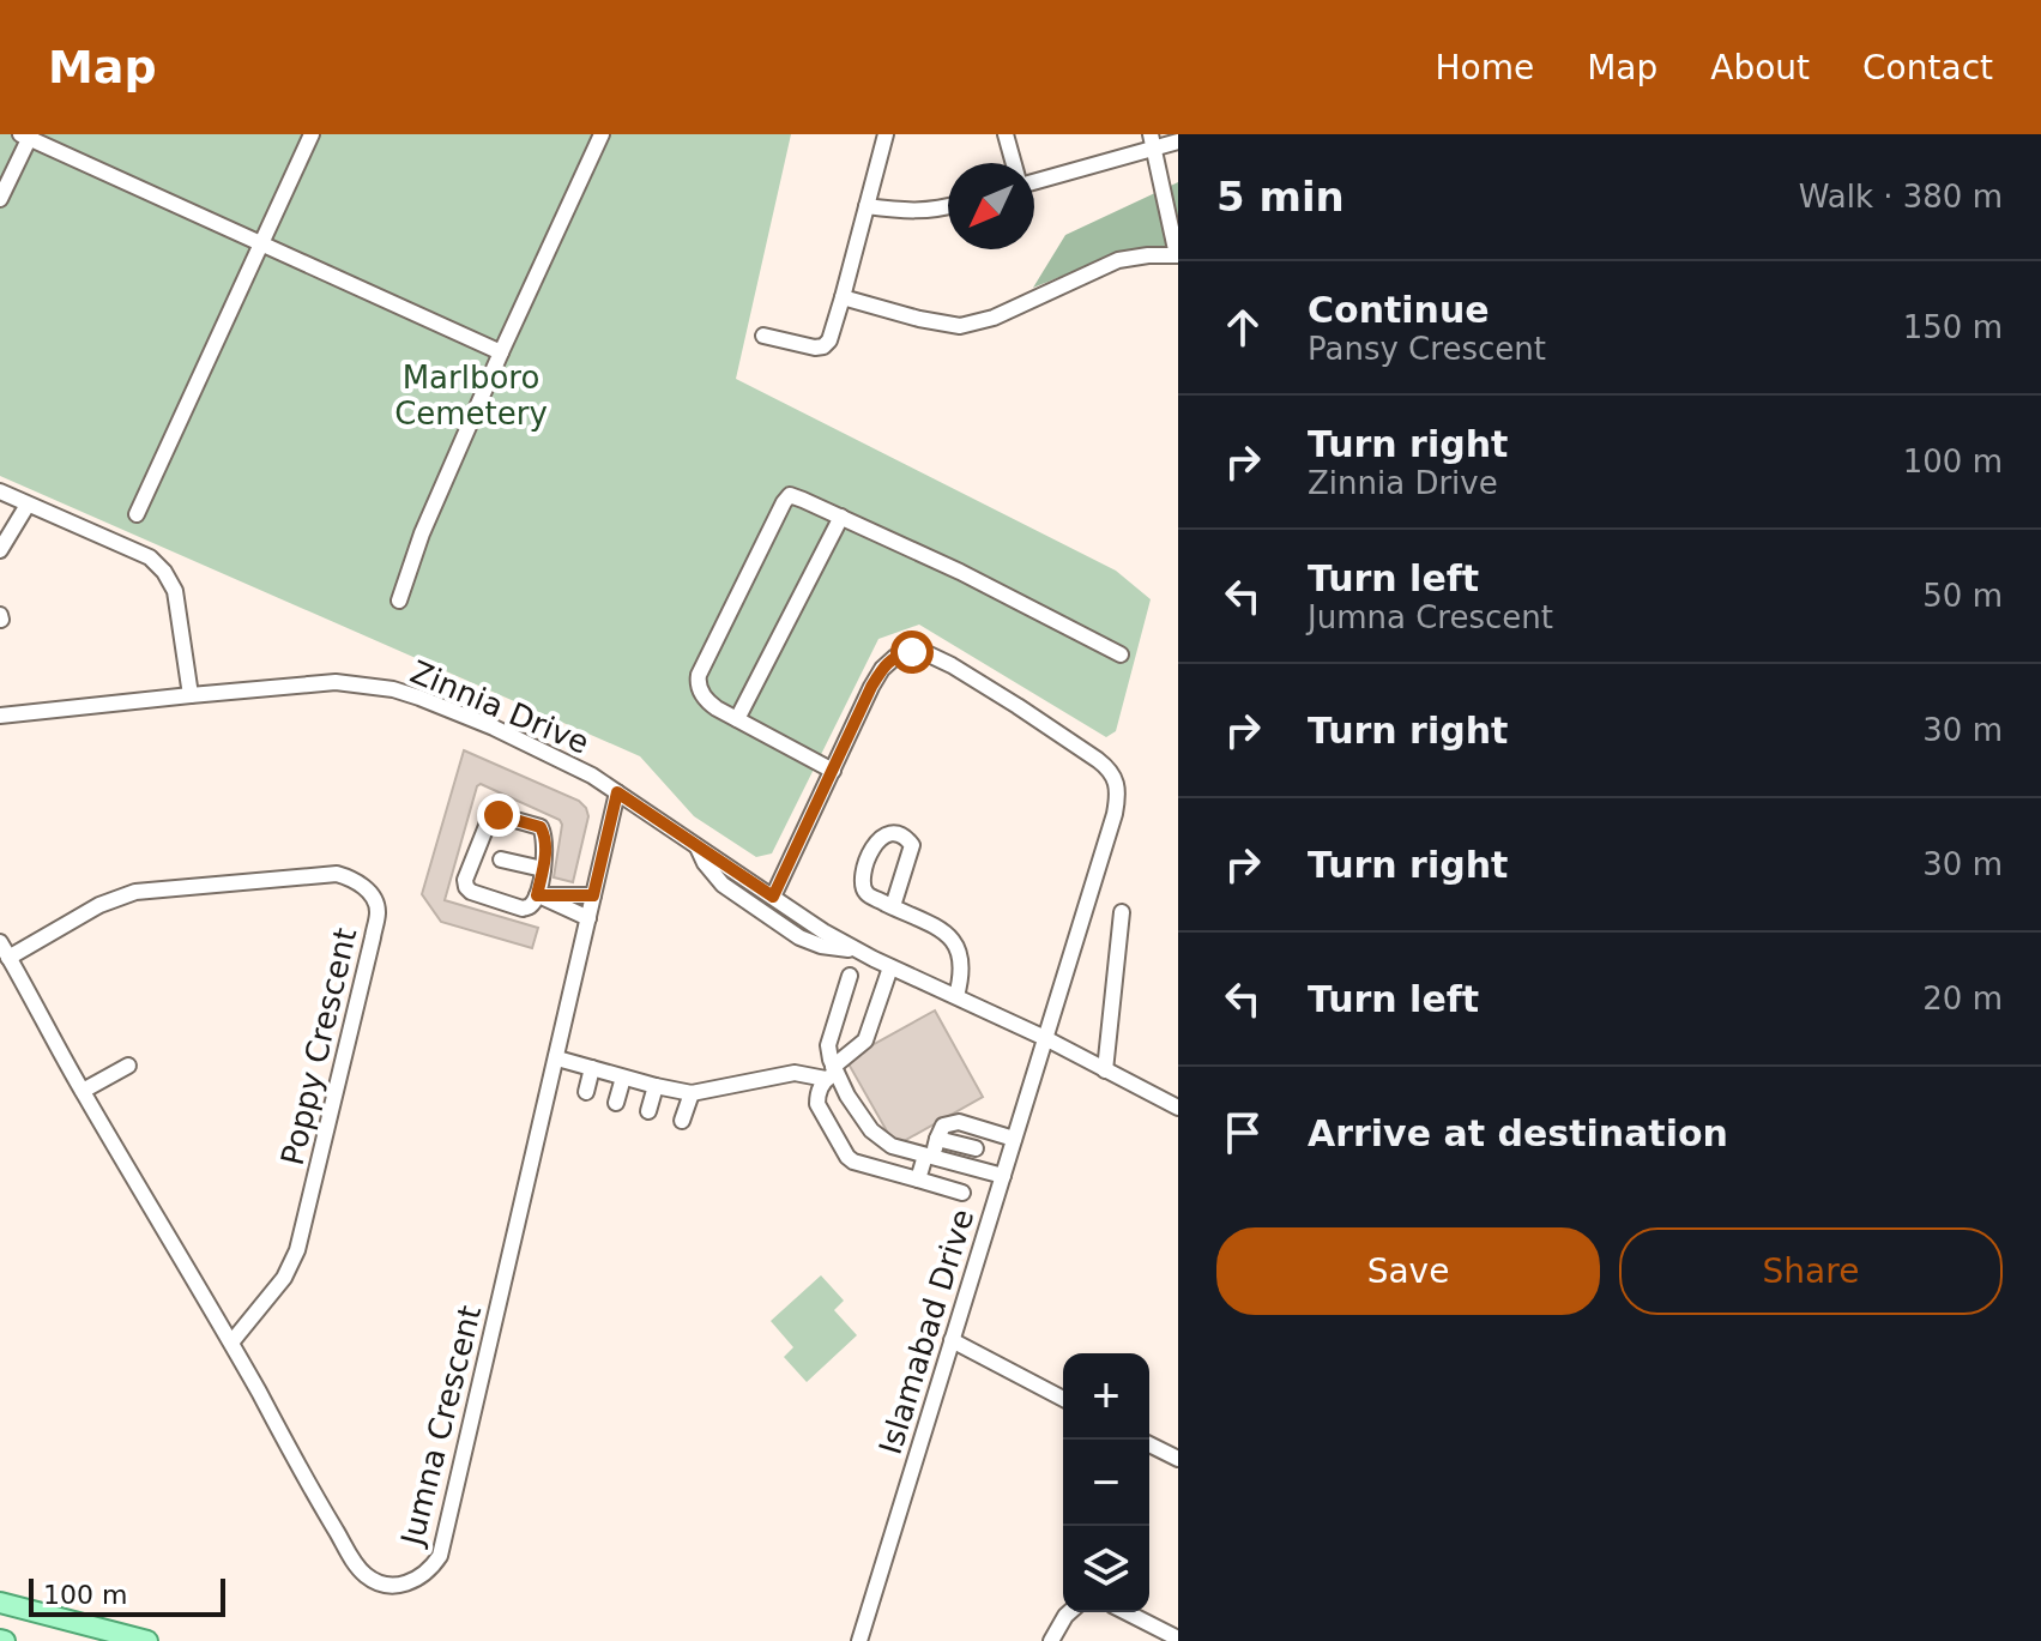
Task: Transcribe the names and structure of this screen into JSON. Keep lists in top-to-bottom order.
{
  "streets": {
    "street": [
      "Zinnia Drive",
      "Poppy Crescent",
      "Islamabad Drive",
      "Jumna Crescent"
    ]
  },
  "crossings": [
    ["Zinnia Drive", "Islamabad Drive"],
    ["Zinnia Drive", "Jumna Crescent"],
    ["Poppy Crescent", "Jumna Crescent"]
  ],
  "parks": ["Marlboro Cemetery"],
  "scale_bar": "100 m",
  "north": "bottom left",
  "page": {
    "header": "Map",
    "nav": [
      "Home",
      "Map",
      "About",
      "Contact"
    ],
    "heading": ["5 min", "Walk · 380 m"],
    "list": [
      ["Continue", "Pansy Crescent", "150 m"],
      ["Turn right", "Zinnia Drive", "100 m"],
      ["Turn left", "Jumna Crescent", "50 m"],
      ["Turn right", "30 m"],
      ["Turn right", "30 m"],
      ["Turn left", "20 m"],
      "Arrive at destination"
    ],
    "buttons": ["Save", "Share"],
    "map_buttons": ["+", "−"],
    "scale": "100 m"
  }
}
